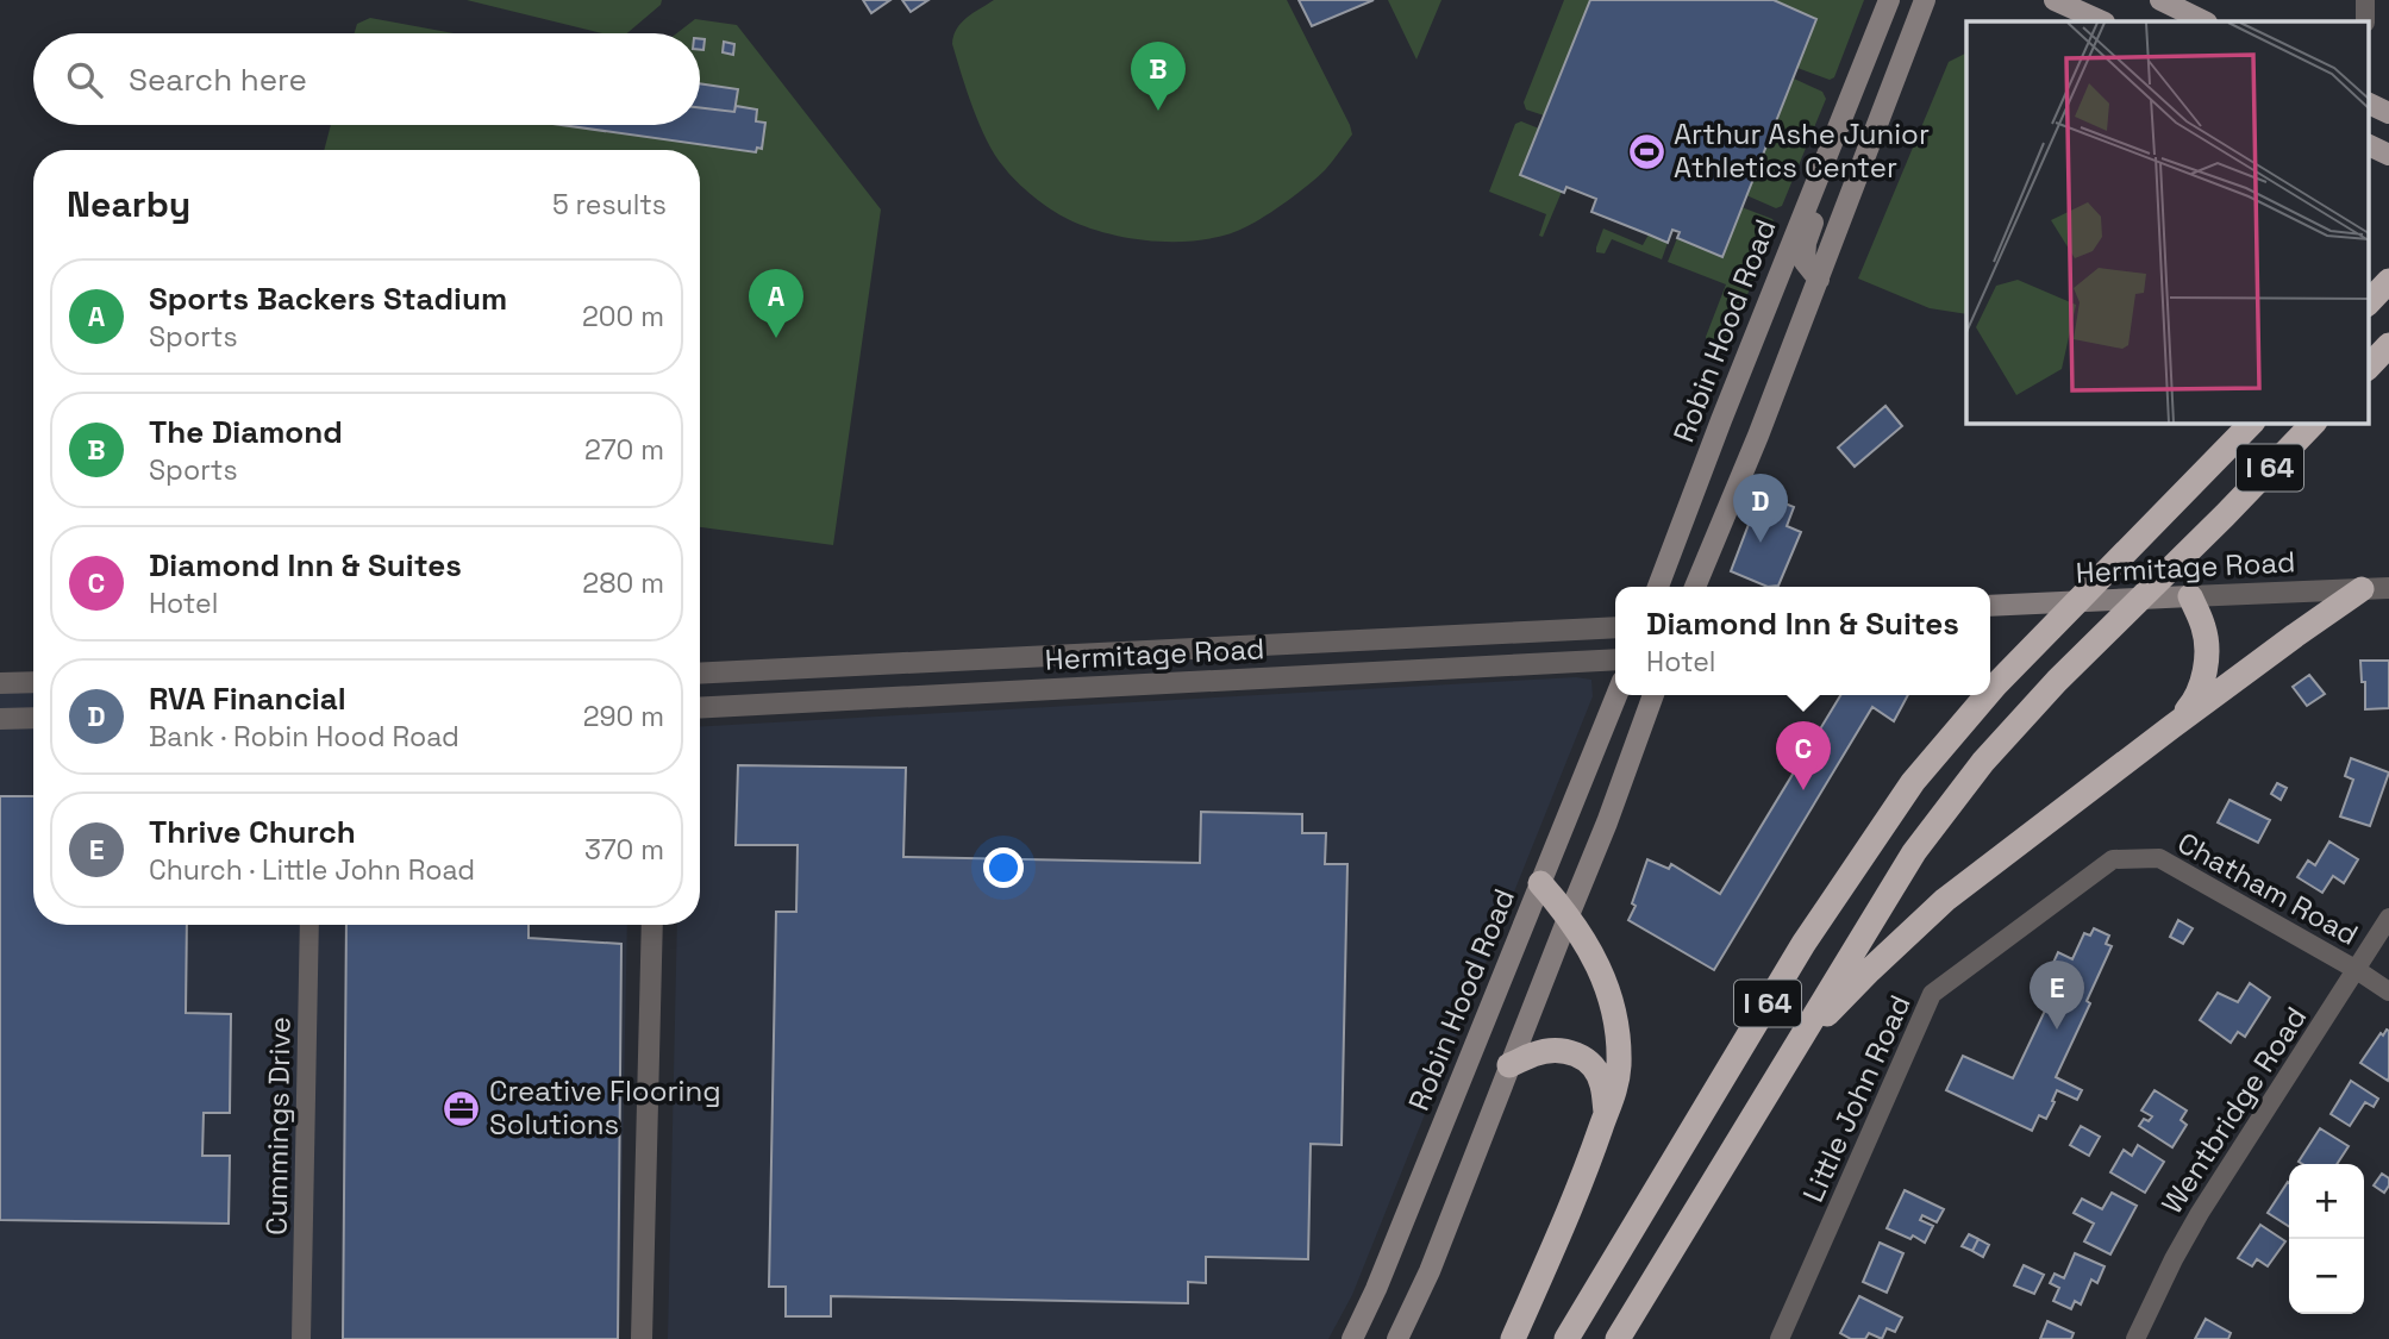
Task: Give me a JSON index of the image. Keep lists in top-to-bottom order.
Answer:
{
  "streets": {
    "highway": ["I 64"],
    "main road": ["Robin Hood Road", "Hermitage Road"],
    "street": [
      "Chatham Road",
      "Little John Road",
      "Wentbridge Road",
      "Cummings Drive"
    ]
  },
  "crossings": [
    ["Chatham Road", "Little John Road"],
    ["Chatham Road", "Wentbridge Road"]
  ],
  "places": {
    "sports": ["Arthur Ashe Junior Athletics Center"],
    "office": ["Creative Flooring Solutions"]
  },
  "page": {
    "search": "Search here",
    "pins": [
      "B",
      "A",
      "D",
      "C",
      "E"
    ],
    "heading": ["Nearby", "5 results"],
    "list": [
      {
        "mark": "A",
        "name": "Sports Backers Stadium",
        "note": "Sports",
        "value": "200 m"
      },
      {
        "mark": "B",
        "name": "The Diamond",
        "note": "Sports",
        "value": "270 m"
      },
      {
        "mark": "C",
        "name": "Diamond Inn & Suites",
        "note": "Hotel",
        "value": "280 m"
      },
      {
        "mark": "D",
        "name": "RVA Financial",
        "note": "Bank · Robin Hood Road",
        "value": "290 m"
      },
      {
        "mark": "E",
        "name": "Thrive Church",
        "note": "Church · Little John Road",
        "value": "370 m"
      }
    ],
    "popup": ["Diamond Inn & Suites", "Hotel"],
    "map_buttons": ["+", "−"]
  }
}
